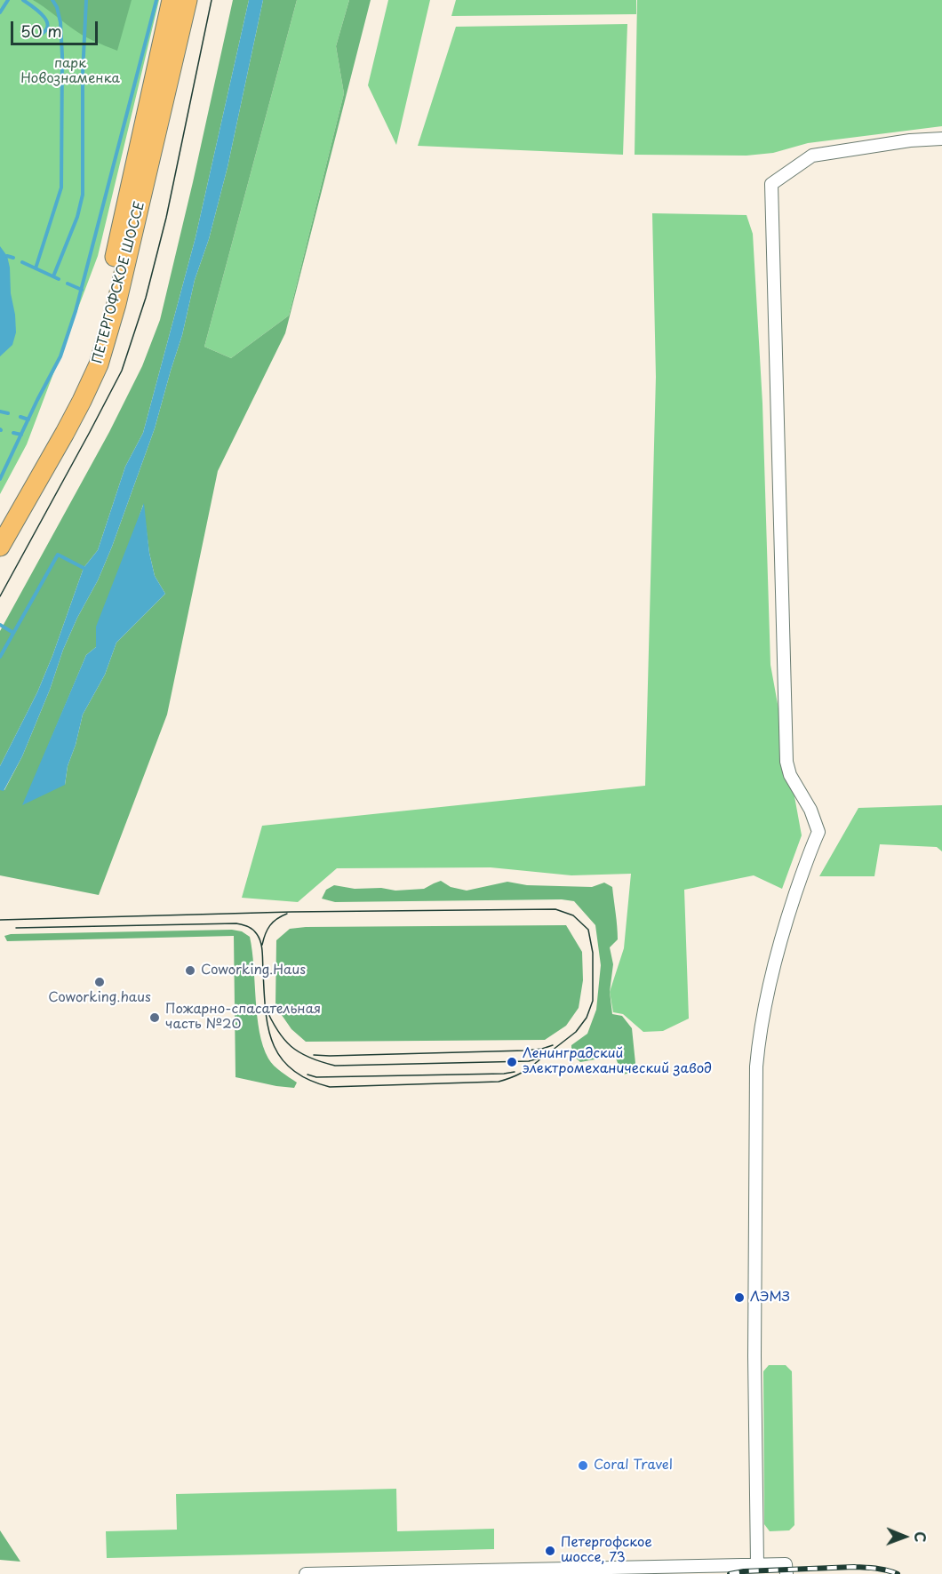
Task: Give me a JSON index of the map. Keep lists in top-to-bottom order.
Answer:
{
  "streets": {
    "main road": ["ПЕТЕРГОФСКОЕ ШОССЕ"]
  },
  "parks": ["парк Новознаменка"],
  "places": [
    "Coworking.Haus",
    "Coworking.haus",
    "Пожарно-спасательная часть №20",
    "Ленинградский электромеханический завод",
    "ЛЭМЗ",
    "Coral Travel",
    "Петергофское шоссе, 73"
  ],
  "scale_bar": "50 m",
  "north": "right"
}
